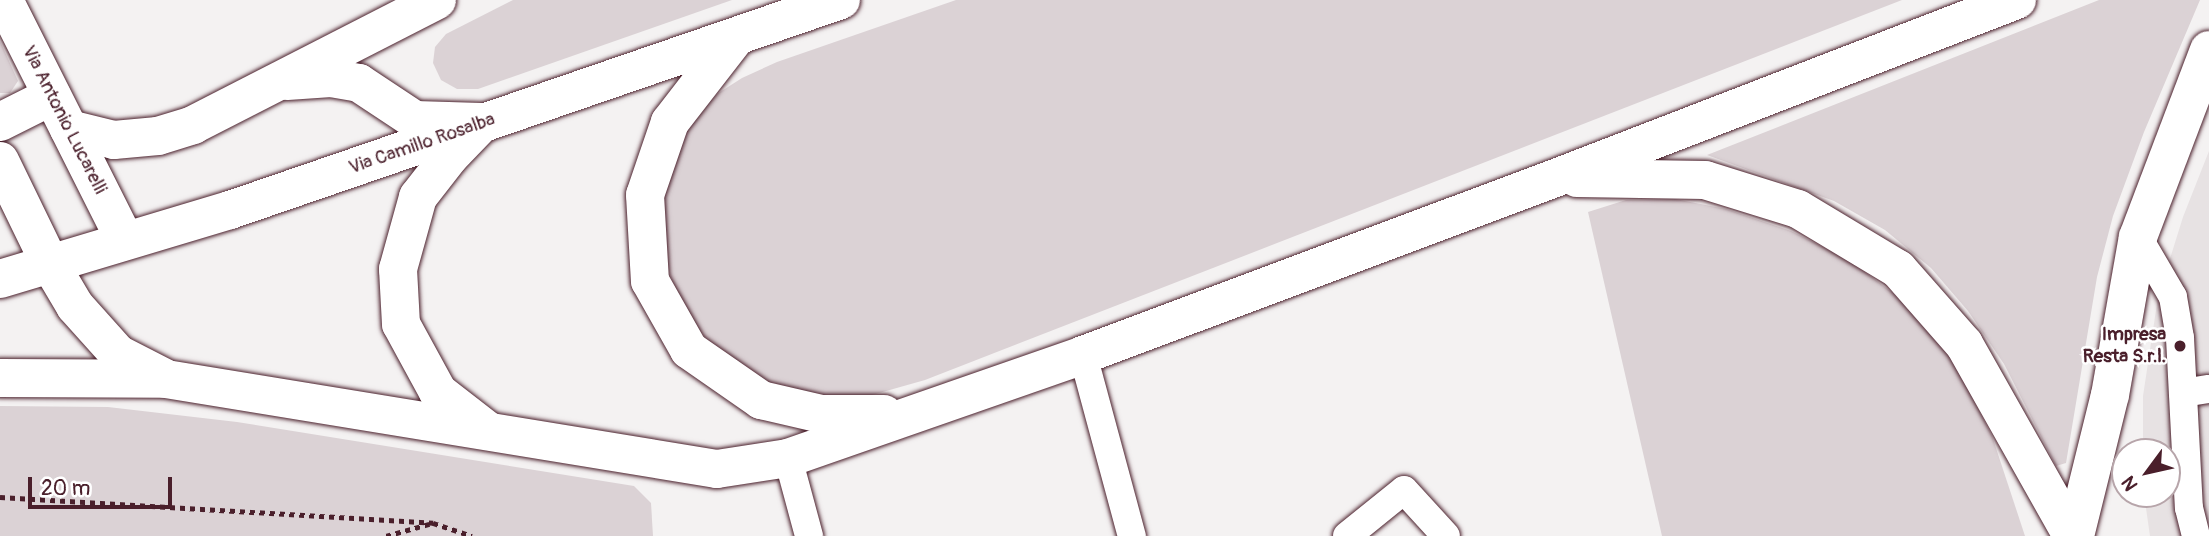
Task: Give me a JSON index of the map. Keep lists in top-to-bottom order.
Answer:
{
  "streets": {
    "main road": ["Via Antonio Lucarelli", "Via Camillo Rosalba"]
  },
  "crossings": [
    ["Via Antonio Lucarelli", "Via Camillo Rosalba"]
  ],
  "places": ["Impresa Resta S.r.l."],
  "scale_bar": "20 m",
  "north": "bottom left"
}
